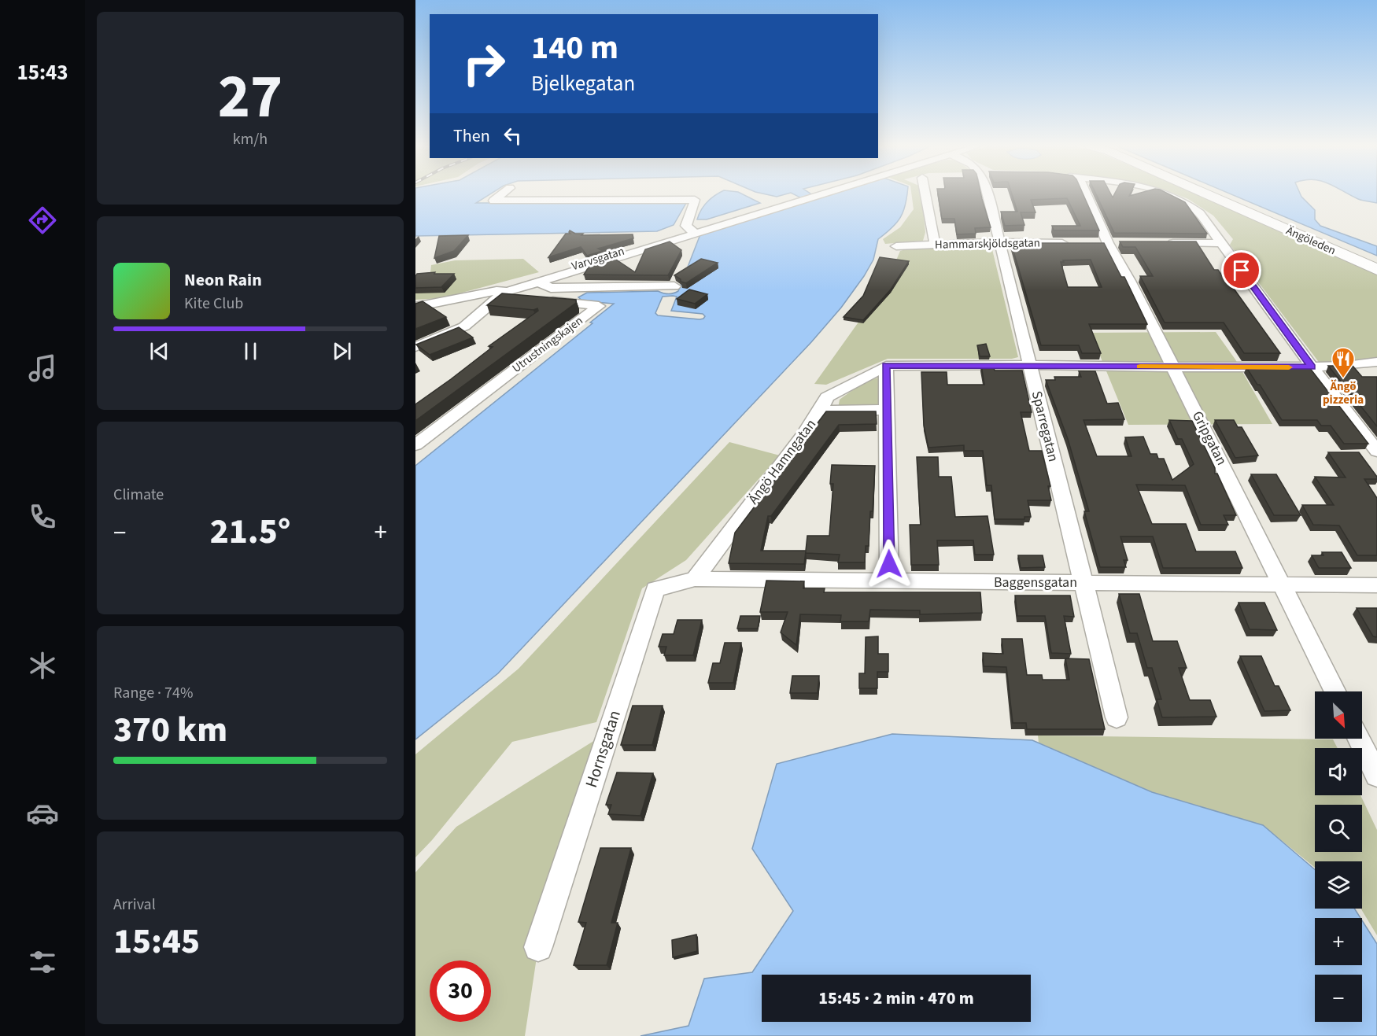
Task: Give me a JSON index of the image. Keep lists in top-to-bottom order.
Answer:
{
  "streets": {
    "main road": ["Ängöleden"],
    "street": [
      "Hammarskjöldsgatan",
      "Varvsgatan",
      "Utrustningskajen",
      "Sparregatan",
      "Gripgatan",
      "Ängö Hamngatan",
      "Baggensgatan",
      "Hornsgatan"
    ]
  },
  "crossings": [
    ["Hammarskjöldsgatan", "Sparregatan"],
    ["Sparregatan", "Baggensgatan"],
    ["Gripgatan", "Baggensgatan"],
    ["Ängö Hamngatan", "Baggensgatan"],
    ["Ängö Hamngatan", "Hornsgatan"],
    ["Baggensgatan", "Hornsgatan"]
  ],
  "places": {
    "restaurant": ["Ängö pizzeria"]
  },
  "north": "bottom right",
  "page": {
    "tabs": "15:43",
    "tile": [
      ["27", "km/h"],
      "Climate",
      ["Range · 74%", "370 km"],
      ["Arrival", "15:45"]
    ],
    "turn": ["140 m", "Bjelkegatan"],
    "then": "Then",
    "song": ["Neon Rain", "Kite Club"],
    "heat": ["−", "21.5°", "+"],
    "map_buttons": ["+", "−"],
    "limit": "30",
    "trip": "15:45 · 2 min · 470 m"
  }
}
